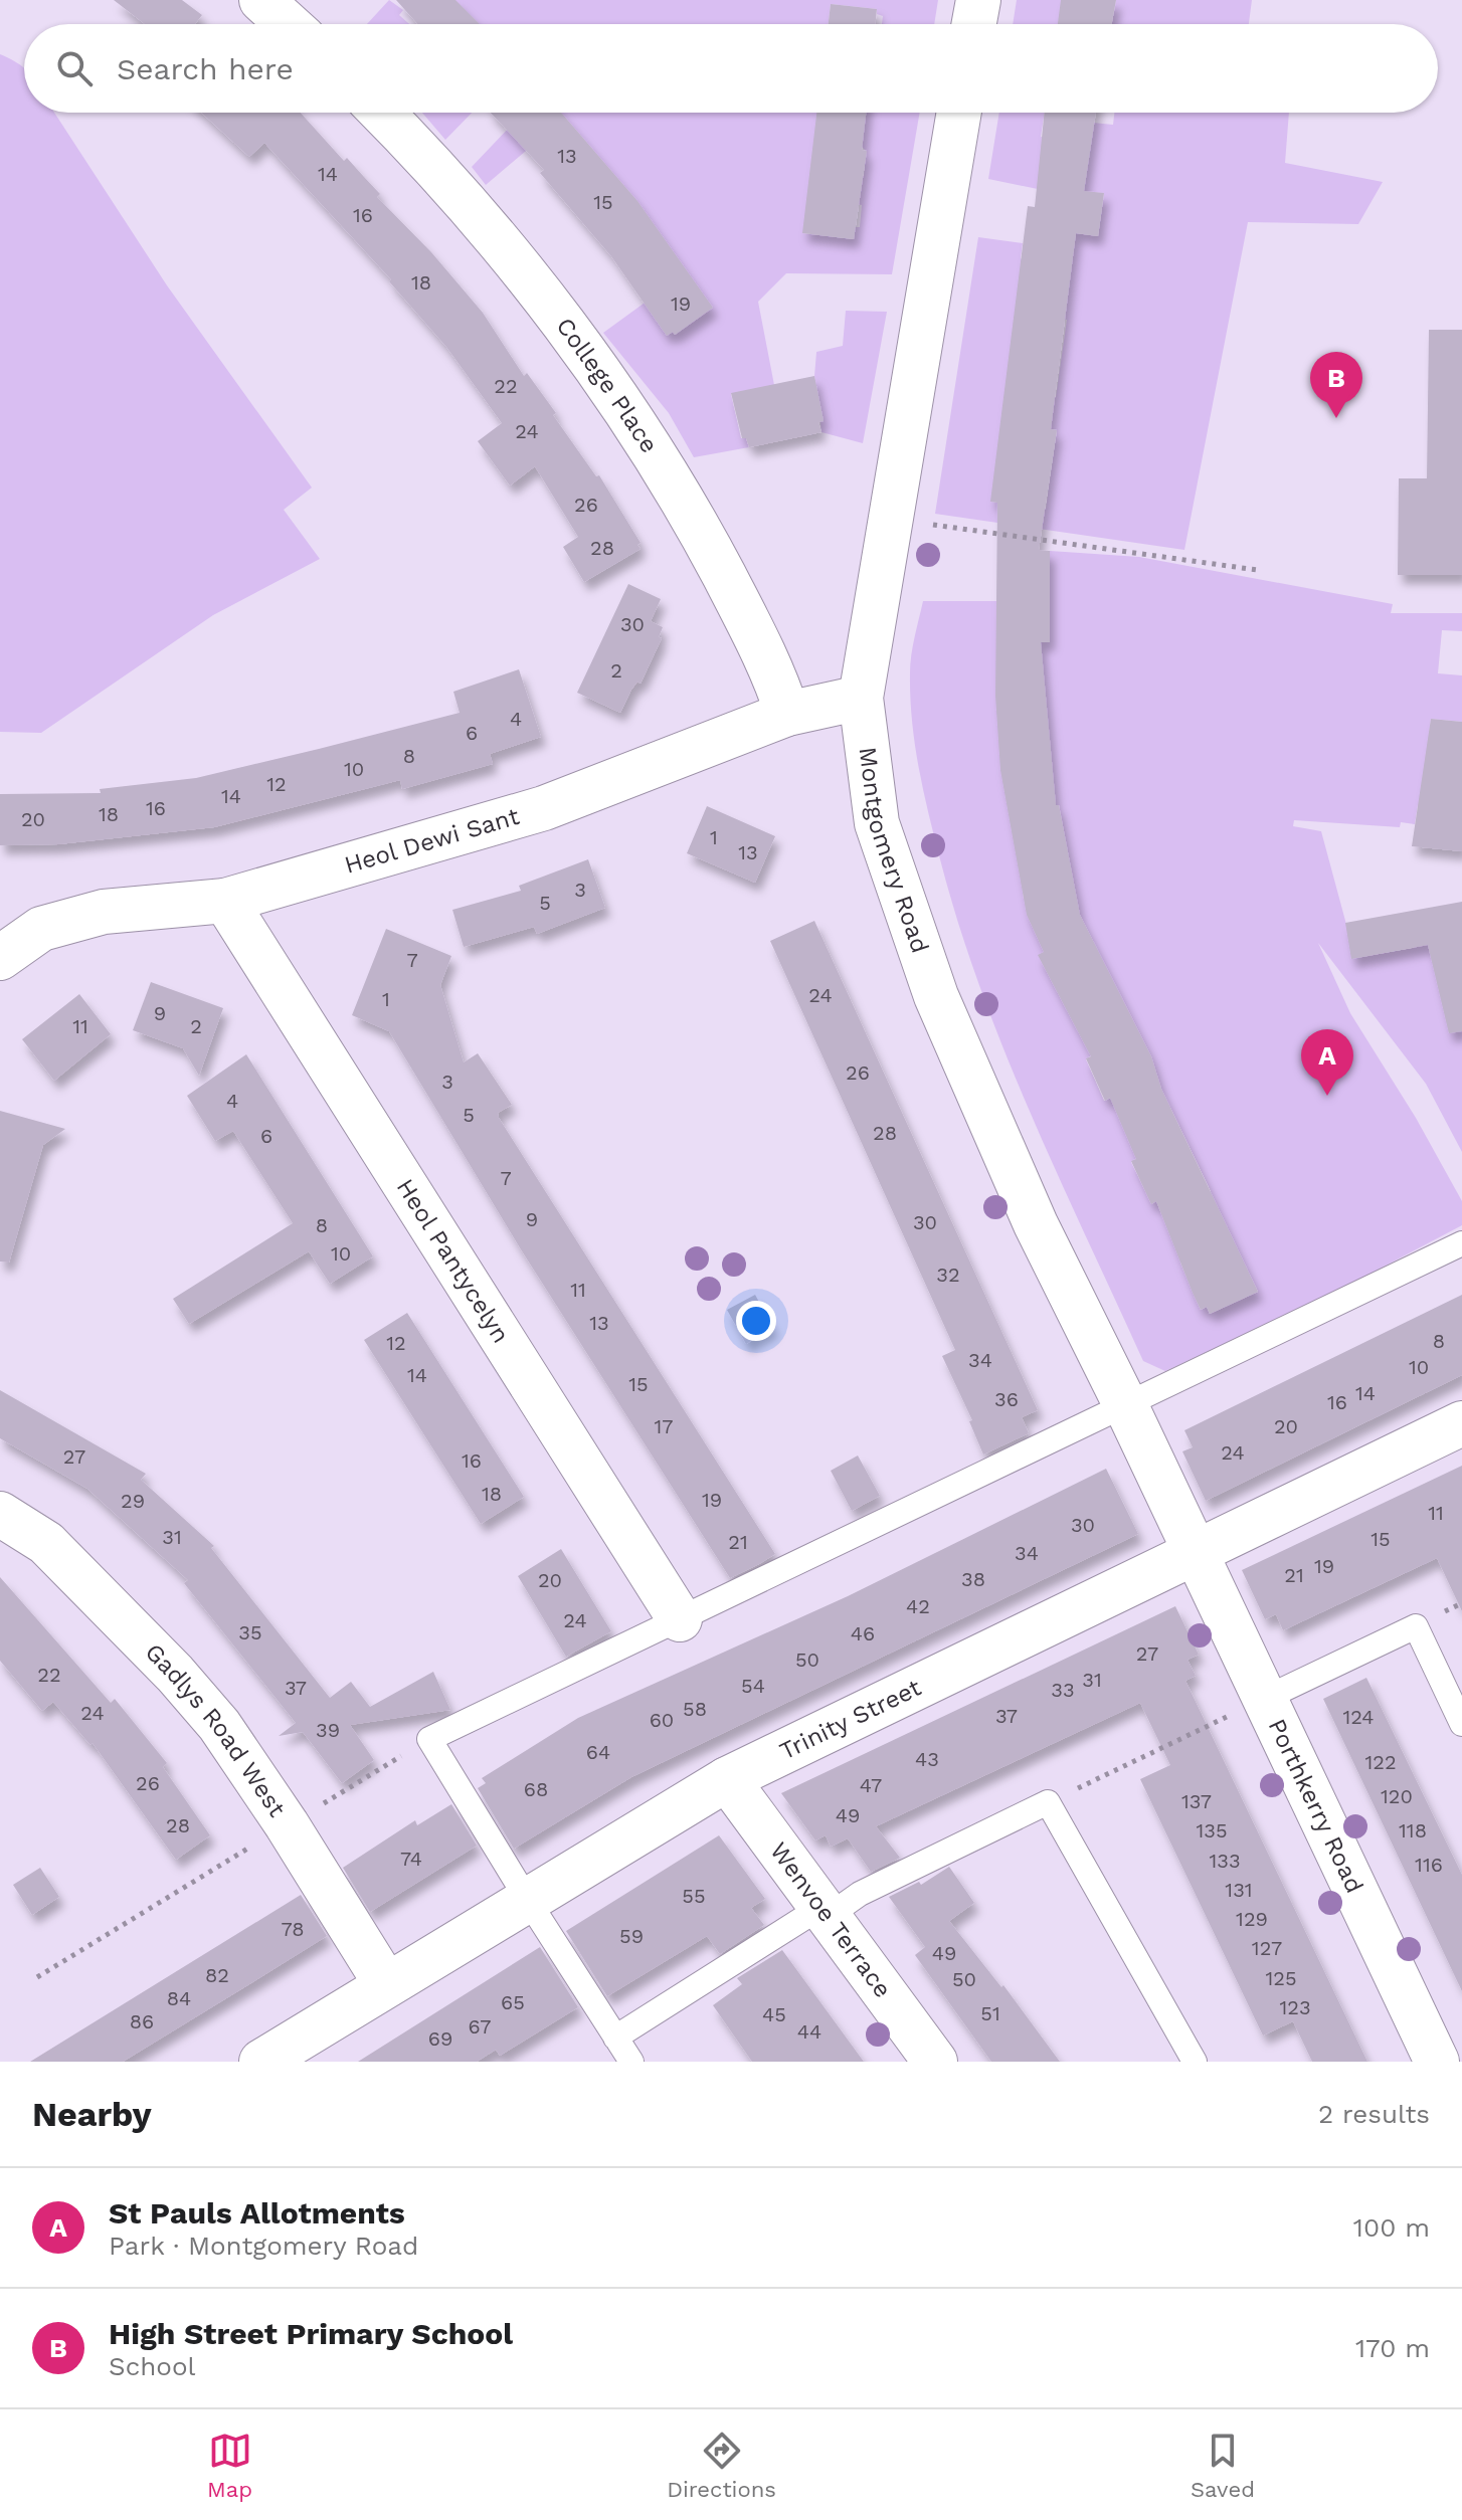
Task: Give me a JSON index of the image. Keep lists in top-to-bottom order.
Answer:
{
  "streets": {
    "street": [
      "College Place",
      "Heol Dewi Sant",
      "Montgomery Road",
      "Heol Pantycelyn",
      "Trinity Street",
      "Gadlys Road West",
      "Porthkerry Road",
      "Wenvoe Terrace"
    ]
  },
  "crossings": [
    ["College Place", "Heol Dewi Sant"],
    ["Heol Dewi Sant", "Montgomery Road"],
    ["Heol Dewi Sant", "Heol Pantycelyn"],
    ["Montgomery Road", "Trinity Street"],
    ["Montgomery Road", "Porthkerry Road"],
    ["Trinity Street", "Gadlys Road West"],
    ["Trinity Street", "Porthkerry Road"],
    ["Trinity Street", "Wenvoe Terrace"]
  ],
  "house_numbers": [
    "13",
    "14",
    "15",
    "16",
    "18",
    "19",
    "22",
    "24",
    "26",
    "28",
    "30",
    "2",
    "4",
    "6",
    "8",
    "10",
    "12",
    "14",
    "16",
    "18",
    "20",
    "1",
    "13",
    "3",
    "5",
    "7",
    "24",
    "1",
    "9",
    "11",
    "2",
    "26",
    "3",
    "4",
    "5",
    "28",
    "6",
    "7",
    "9",
    "30",
    "8",
    "10",
    "32",
    "11",
    "13",
    "8",
    "12",
    "34",
    "10",
    "14",
    "15",
    "14",
    "36",
    "16",
    "17",
    "20",
    "24",
    "27",
    "16",
    "18",
    "19",
    "29",
    "11",
    "30",
    "31",
    "15",
    "21",
    "34",
    "19",
    "21",
    "38",
    "20",
    "42",
    "24",
    "35",
    "46",
    "27",
    "50",
    "22",
    "31",
    "54",
    "37",
    "33",
    "58",
    "24",
    "37",
    "124",
    "60",
    "39",
    "64",
    "43",
    "122",
    "26",
    "47",
    "68",
    "120",
    "137",
    "49",
    "28",
    "135",
    "118",
    "74",
    "133",
    "116",
    "131",
    "55",
    "129",
    "78",
    "59",
    "127",
    "49",
    "82",
    "125",
    "50",
    "84",
    "65",
    "123",
    "51",
    "45",
    "86",
    "67",
    "44",
    "69"
  ],
  "page": {
    "search": "Search here",
    "pins": ["B", "A"],
    "heading": ["Nearby", "2 results"],
    "list": [
      {
        "mark": "A",
        "name": "St Pauls Allotments",
        "note": "Park · Montgomery Road",
        "value": "100 m"
      },
      {
        "mark": "B",
        "name": "High Street Primary School",
        "note": "School",
        "value": "170 m"
      }
    ],
    "nav": ["Map", "Directions", "Saved"]
  }
}
